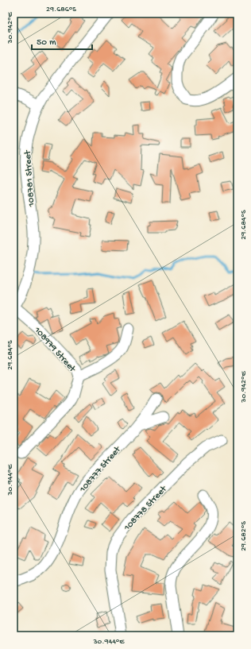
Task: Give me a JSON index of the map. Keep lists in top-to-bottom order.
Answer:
{
  "streets": {
    "street": [
      "108781 Street",
      "108979 Street",
      "108777 Street",
      "108778 Street"
    ]
  },
  "crossings": [
    ["108781 Street", "108979 Street"]
  ],
  "scale_bar": "50 m",
  "coordinates": [
    "29.686°S",
    "30.942°E",
    "29.684°S",
    "30.944°E",
    "29.682°S"
  ]
}
